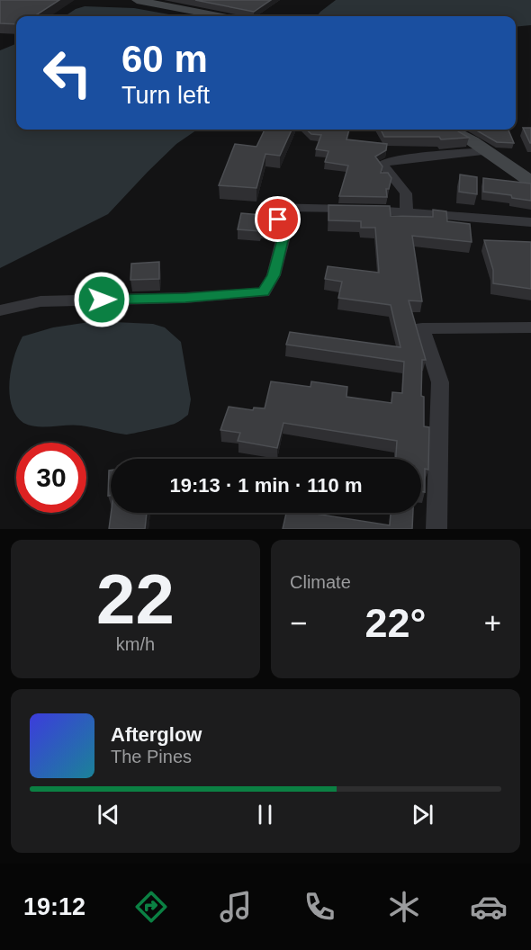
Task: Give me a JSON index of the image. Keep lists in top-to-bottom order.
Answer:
{
  "page": {
    "turn": ["60 m", "Turn left"],
    "limit": "30",
    "trip": "19:13 · 1 min · 110 m",
    "tile": [
      ["22", "km/h"],
      "Climate"
    ],
    "heat": ["−", "22°", "+"],
    "song": ["Afterglow", "The Pines"],
    "tabs": "19:12"
  }
}
